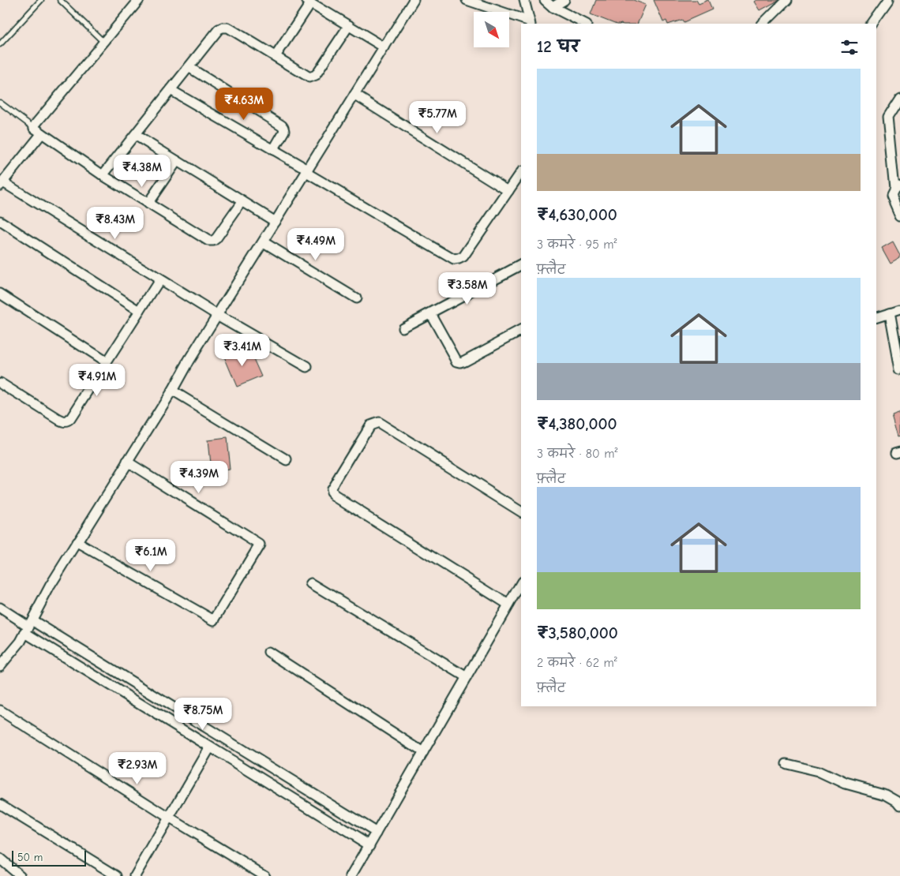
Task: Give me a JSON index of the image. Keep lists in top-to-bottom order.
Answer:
{
  "scale_bar": "50 m",
  "north": "bottom right",
  "page": {
    "heading": "12 घर",
    "list": [
      {
        "name": "₹4,630,000",
        "note": "3 कमरे · 95 m² · फ़्लैट"
      },
      {
        "name": "₹4,380,000",
        "note": "3 कमरे · 80 m² · फ़्लैट"
      },
      {
        "name": "₹3,580,000",
        "note": "2 कमरे · 62 m² · फ़्लैट"
      }
    ],
    "price": [
      "₹4.63M",
      "₹5.77M",
      "₹4.38M",
      "₹8.43M",
      "₹4.49M",
      "₹3.58M",
      "₹3.41M",
      "₹4.91M",
      "₹4.39M",
      "₹6.1M",
      "₹8.75M",
      "₹2.93M"
    ],
    "scale": "50 m"
  }
}
